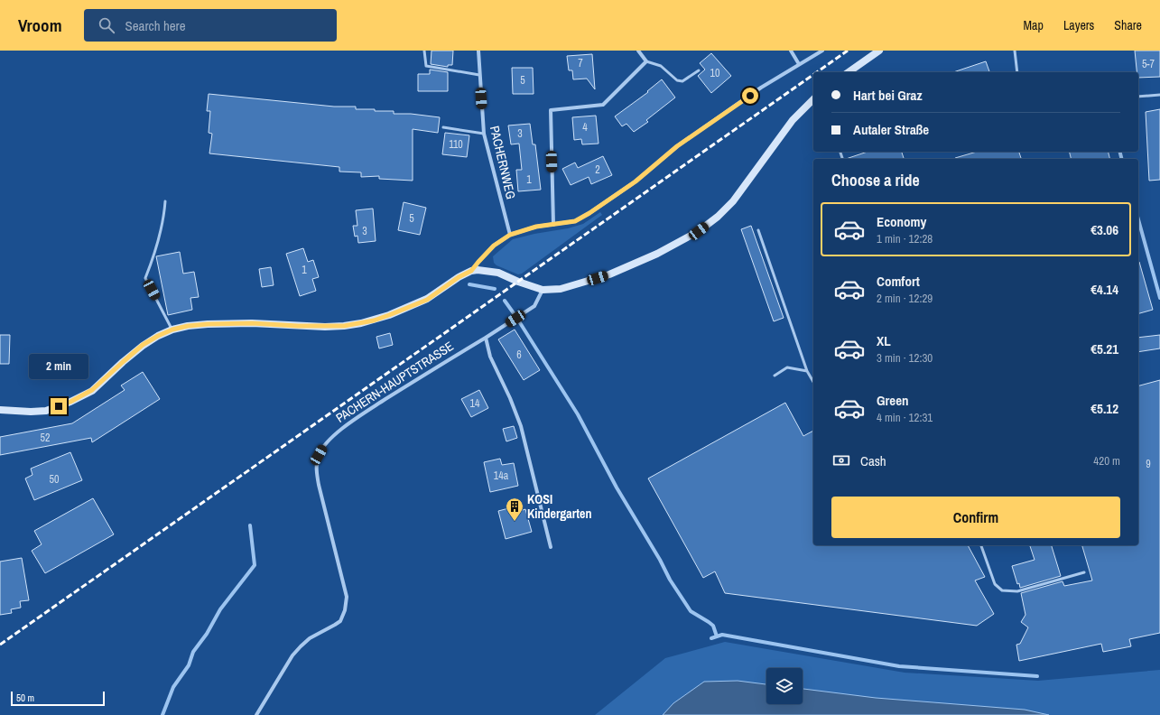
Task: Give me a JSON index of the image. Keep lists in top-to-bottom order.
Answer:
{
  "streets": {
    "street": ["PACHERNWEG", "PACHERN-HAUPTSTRASSE"]
  },
  "places": {
    "building": ["KOSI Kindergarten"]
  },
  "house_numbers": [
    "7",
    "5-7",
    "10",
    "5",
    "4",
    "3",
    "110",
    "2",
    "1",
    "5",
    "3",
    "1",
    "6",
    "14",
    "52",
    "9",
    "14a",
    "50"
  ],
  "scale_bar": "50 m",
  "page": {
    "header": "Vroom",
    "search": "Search here",
    "nav": ["Map", "Layers", "Share"],
    "banner": ["Hart bei Graz", "Autaler Straße"],
    "heading": "Choose a ride",
    "list": [
      {
        "name": "Economy",
        "note": "1 min · 12:28",
        "value": "€3.06"
      },
      {
        "name": "Comfort",
        "note": "2 min · 12:29",
        "value": "€4.14"
      },
      {
        "name": "XL",
        "note": "3 min · 12:30",
        "value": "€5.21"
      },
      {
        "name": "Green",
        "note": "4 min · 12:31",
        "value": "€5.12"
      }
    ],
    "bubble": "2 min",
    "pay": ["Cash", "420 m"],
    "buttons": "Confirm",
    "scale": "50 m"
  }
}
